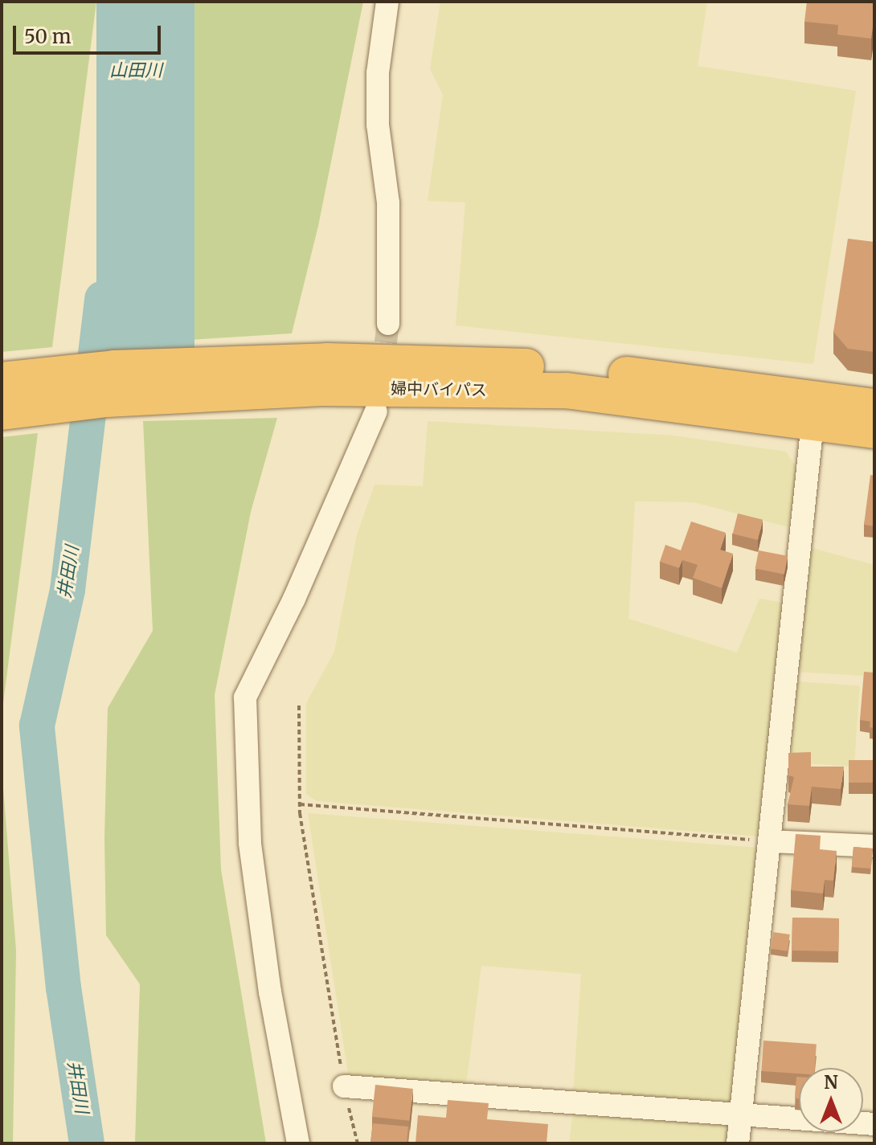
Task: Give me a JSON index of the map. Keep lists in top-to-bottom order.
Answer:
{
  "streets": {
    "highway": ["婦中バイパス"]
  },
  "water": ["山田川", "井田川"],
  "scale_bar": "50 m",
  "north": "top"
}
